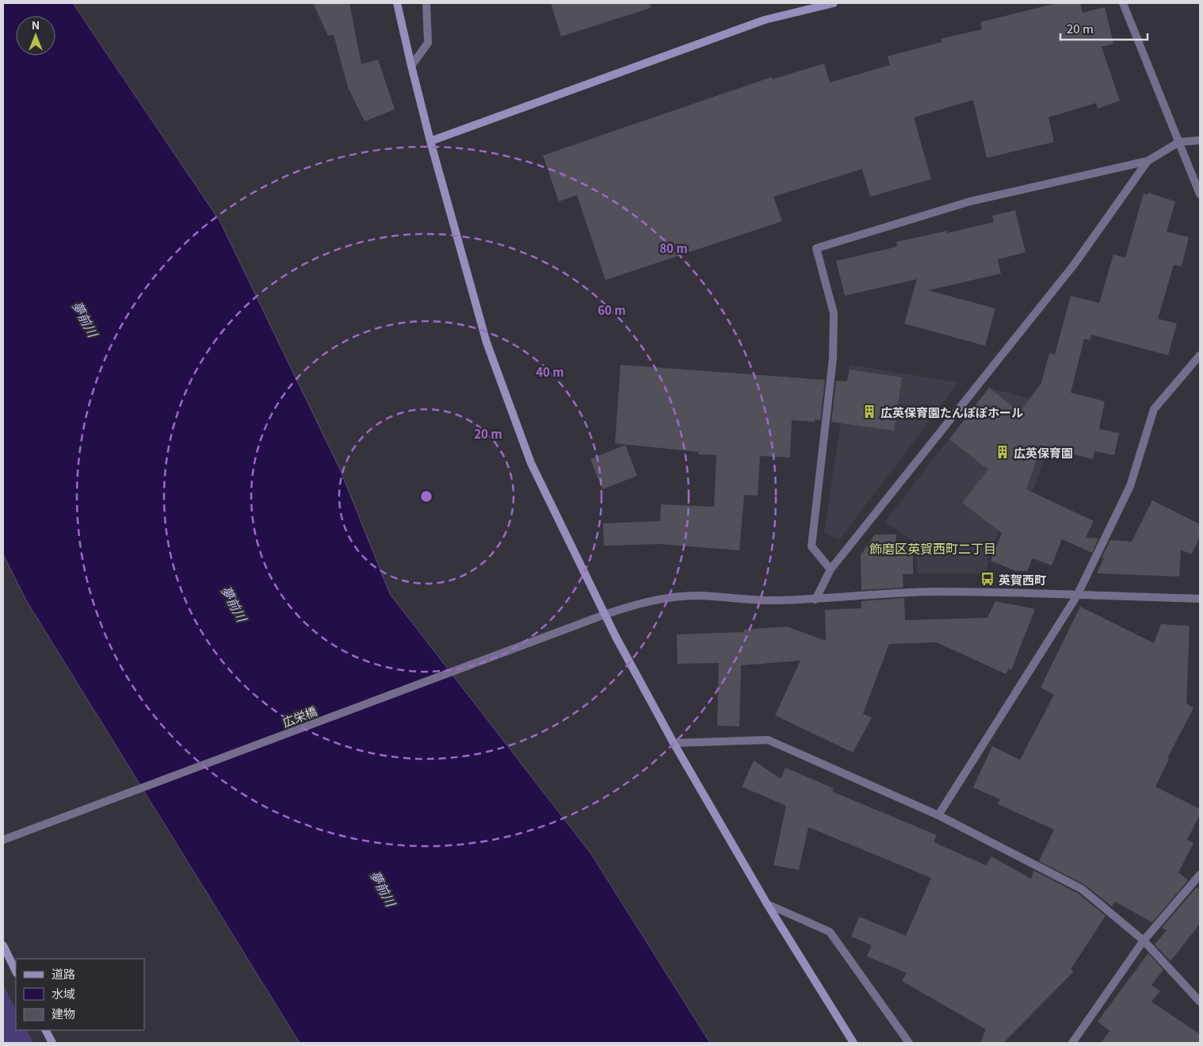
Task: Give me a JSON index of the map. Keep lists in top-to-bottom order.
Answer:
{
  "streets": {
    "street": ["広栄橋"]
  },
  "districts": ["飾磨区英賀西町二丁目"],
  "water": ["夢前川"],
  "places": {
    "building": ["広英保育園たんぽぽホール", "広英保育園"],
    "bus stop": ["英賀西町"]
  },
  "legend": ["道路", "水域", "建物"],
  "scale_bar": "20 m",
  "north": "top",
  "rings": [
    "80 m",
    "60 m",
    "40 m",
    "20 m"
  ]
}
